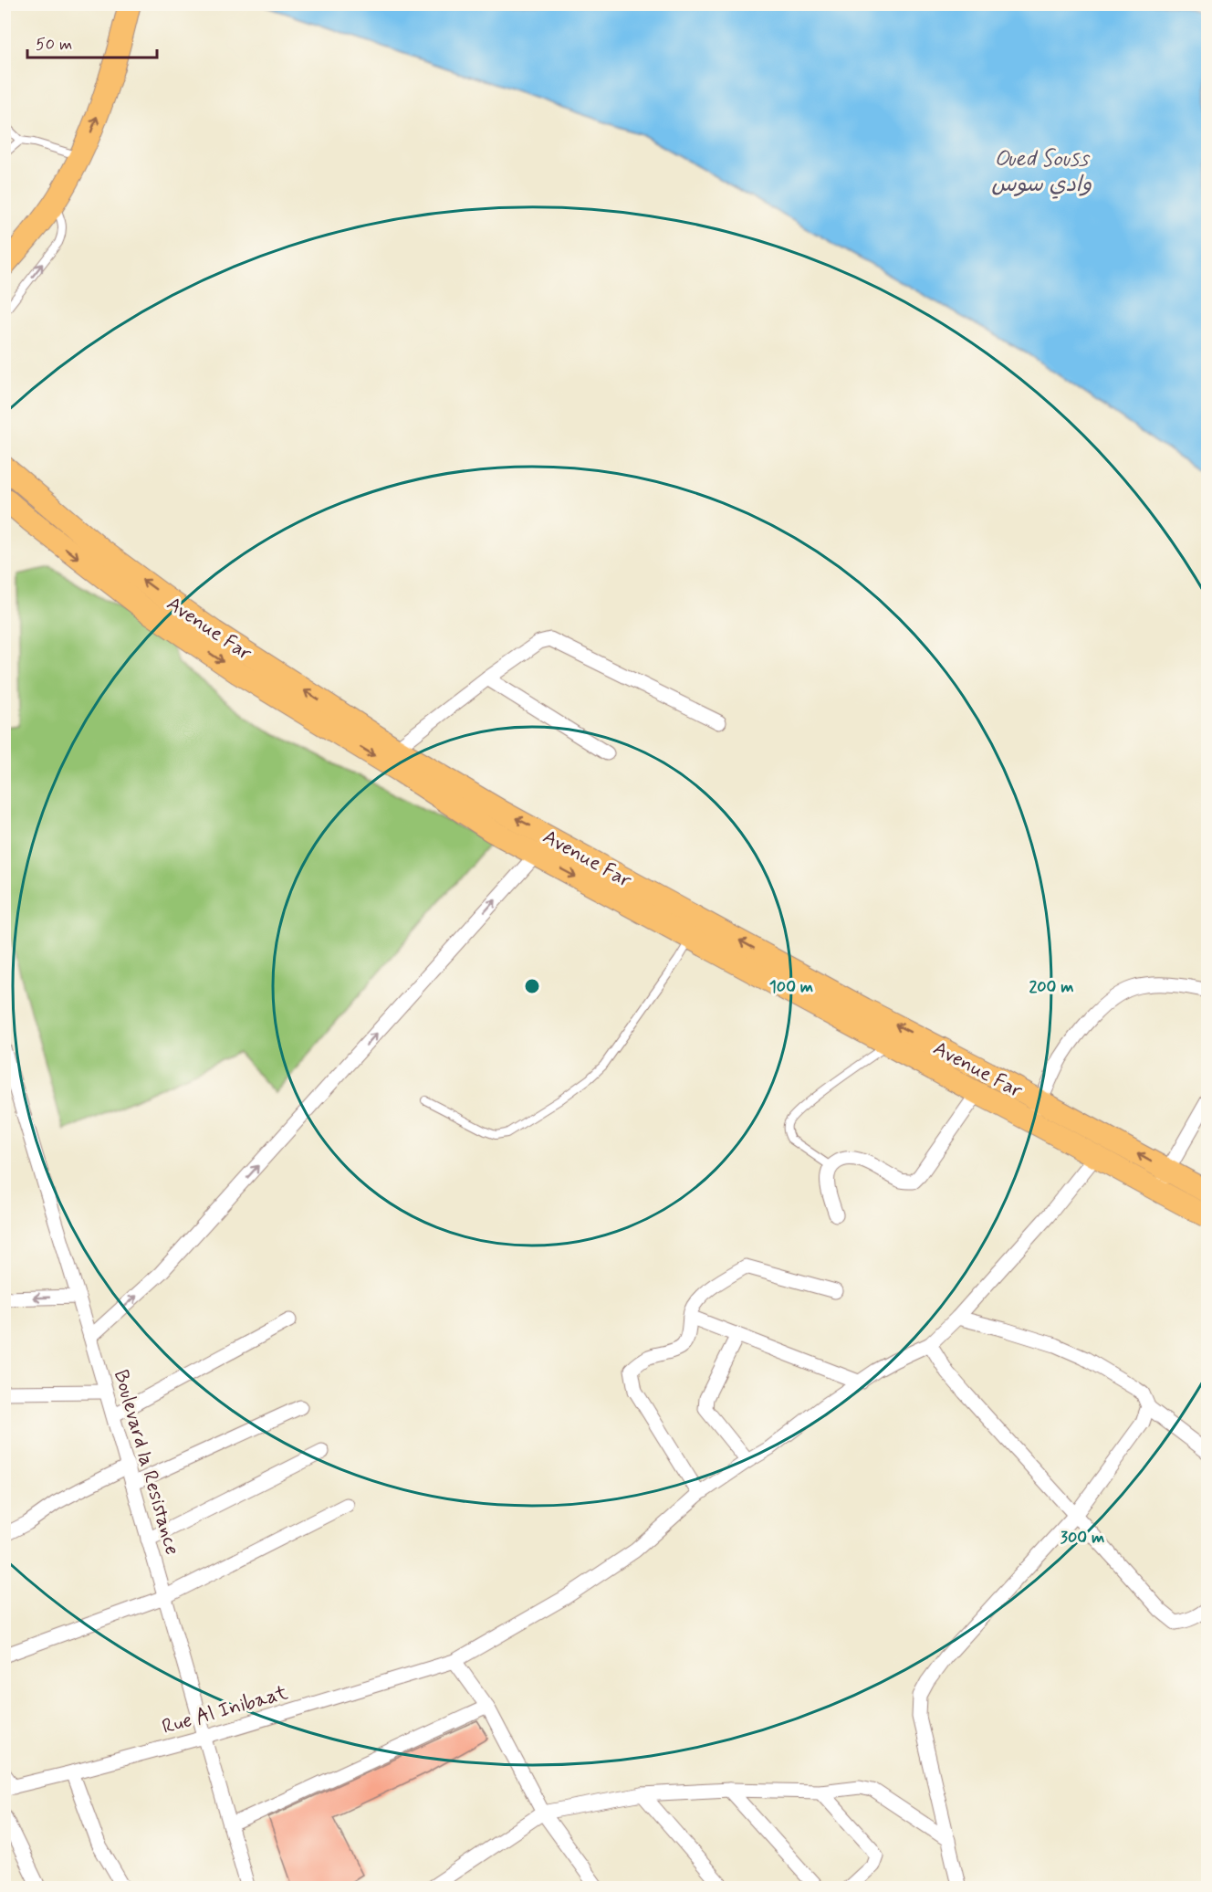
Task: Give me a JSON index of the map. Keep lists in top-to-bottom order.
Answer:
{
  "streets": {
    "main road": ["Avenue Far"],
    "street": ["Boulevard la Resistance", "Rue Al Inibaat"]
  },
  "crossings": [
    ["Avenue Far", "Rue Al Inibaat"],
    ["Boulevard la Resistance", "Rue Al Inibaat"]
  ],
  "water": ["Oued Souss وادي سوس"],
  "scale_bar": "50 m",
  "rings": ["100 m", "200 m", "300 m"]
}
